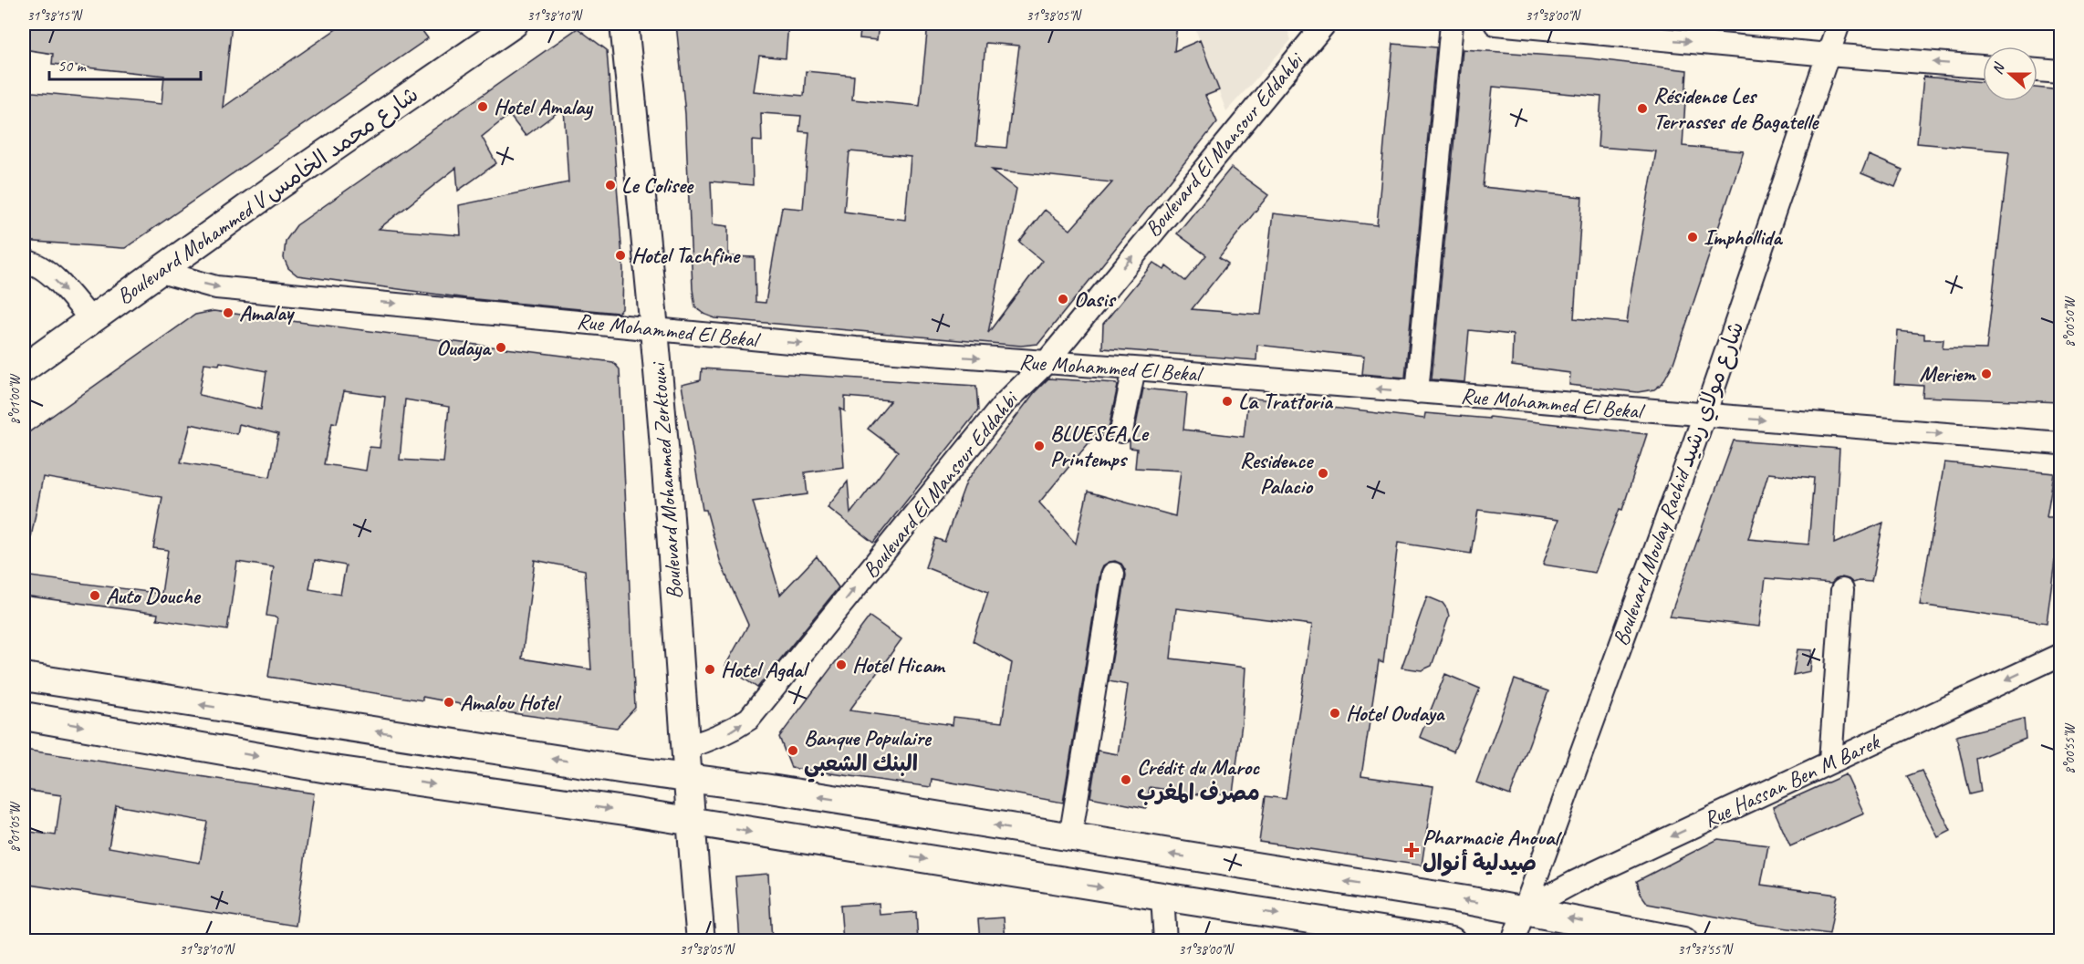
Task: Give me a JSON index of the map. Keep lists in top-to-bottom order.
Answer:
{
  "streets": {
    "main road": ["Boulevard Mohammed V شارع محمد الخامس", "Boulevard Mohammed Zerktouni"],
    "street": [
      "Boulevard El Mansour Eddahbi",
      "Rue Mohammed El Bekal",
      "Boulevard Moulay Rachid شارع مولاي رشيد",
      "Rue Hassan Ben M Barek"
    ]
  },
  "crossings": [
    ["Boulevard El Mansour Eddahbi", "Rue Mohammed El Bekal"],
    ["Boulevard El Mansour Eddahbi", "Boulevard Mohammed Zerktouni"],
    ["Boulevard Mohammed V شارع محمد الخامس", "Rue Mohammed El Bekal"],
    ["Rue Mohammed El Bekal", "Boulevard Mohammed Zerktouni"],
    ["Rue Mohammed El Bekal", "Boulevard Moulay Rachid شارع مولاي رشيد"],
    ["Boulevard Moulay Rachid شارع مولاي رشيد", "Rue Hassan Ben M Barek"]
  ],
  "one_way": ["Boulevard El Mansour Eddahbi", "Rue Hassan Ben M Barek"],
  "places": {
    "other": [
      "Hotel Amalay",
      "Résidence Les Terrasses de Bagatelle",
      "Le Colisee",
      "Imphollida",
      "Hotel Tachfine",
      "Oasis",
      "Amalay",
      "Oudaya",
      "Meriem",
      "La Trattoria",
      "BLUESEA Le Printemps",
      "Residence Palacio",
      "Auto Douche",
      "Hotel Hicam",
      "Hotel Agdal",
      "Amalou Hotel",
      "Hotel Oudaya",
      "Banque Populaire البنك الشعبي",
      "Crédit du Maroc مصرف المغرب"
    ],
    "health": ["Pharmacie Anoual صيدلية أنوال"]
  },
  "scale_bar": "50 m",
  "north": "left",
  "coordinates": [
    "31°38'15\"N",
    "31°38'10\"N",
    "31°38'05\"N",
    "31°38'00\"N",
    "8°00'50\"W",
    "8°01'00\"W",
    "8°00'55\"W",
    "8°01'05\"W",
    "31°37'55\"N"
  ]
}
